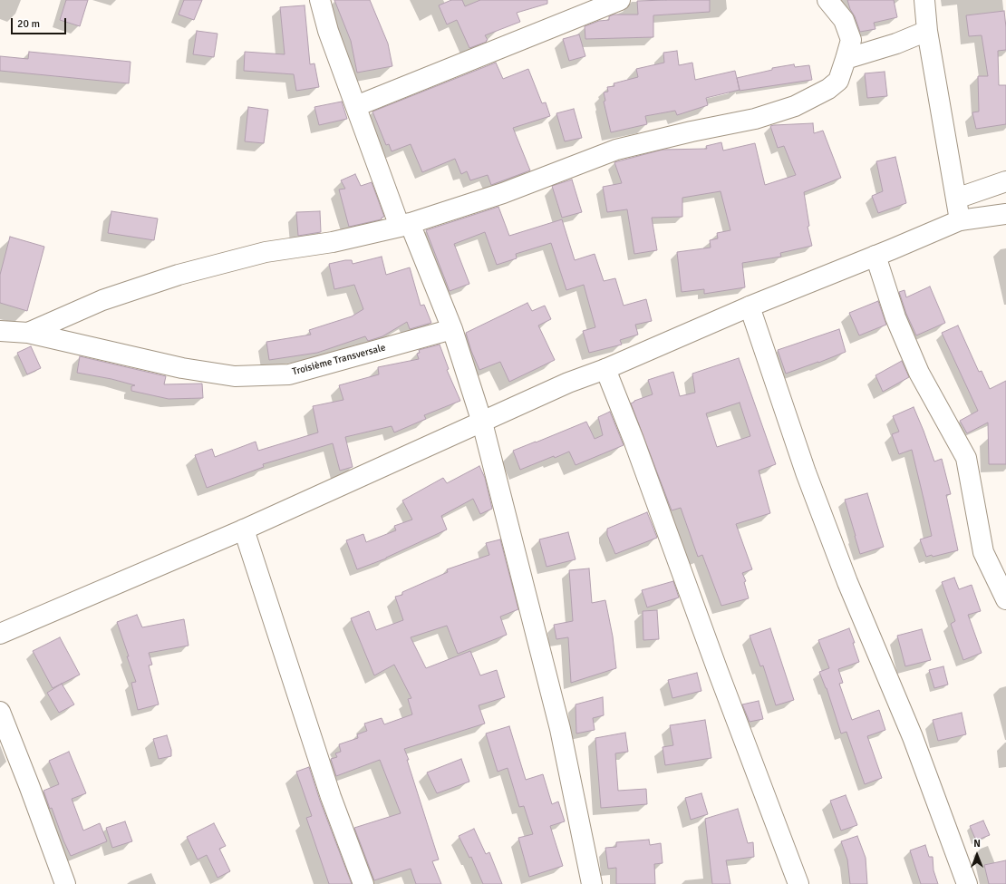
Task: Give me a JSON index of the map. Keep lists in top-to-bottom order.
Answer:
{
  "streets": {
    "street": ["Troisième Transversale"]
  },
  "scale_bar": "20 m",
  "north": "top"
}
